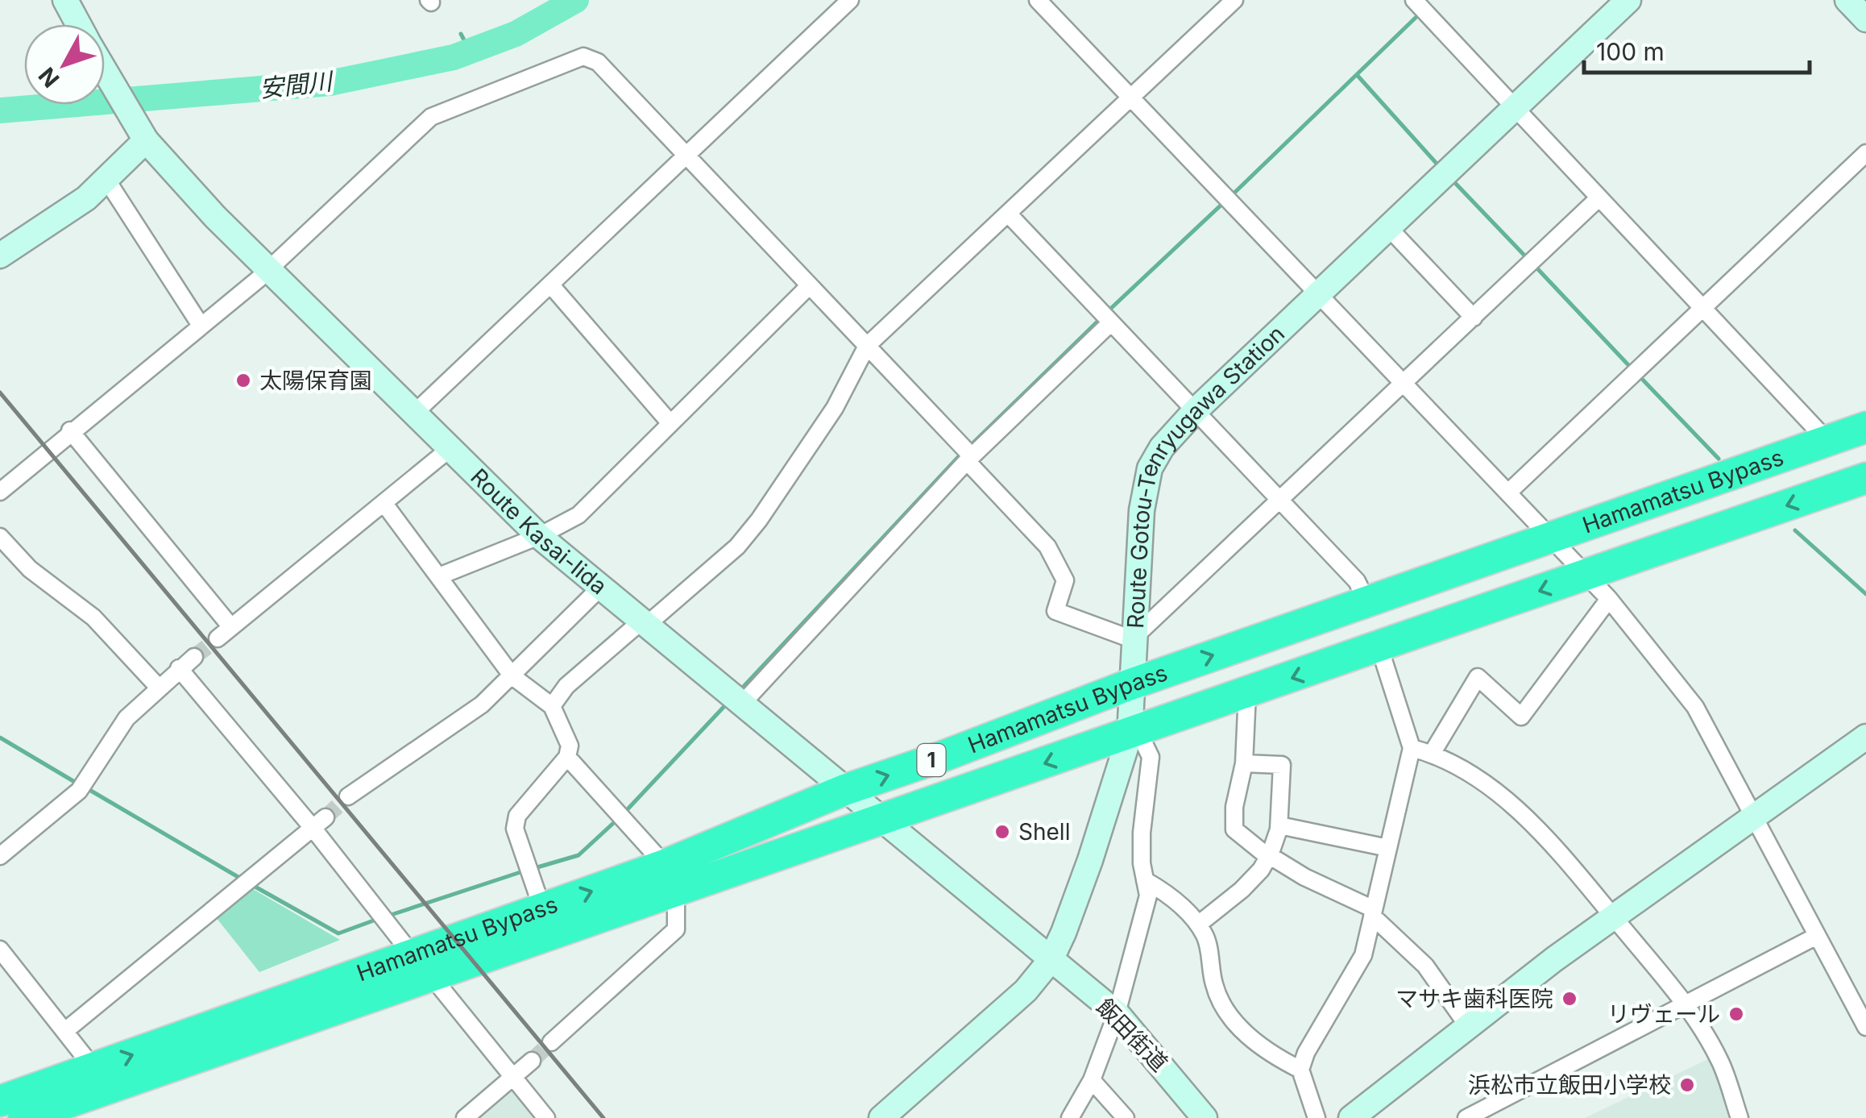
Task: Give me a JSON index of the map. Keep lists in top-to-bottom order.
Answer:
{
  "streets": {
    "highway": ["Hamamatsu Bypass", "1"],
    "main road": ["Route Gotou-Tenryugawa Station", "Route Kasai-Iida", "飯田街道"]
  },
  "crossings": [
    ["Route Gotou-Tenryugawa Station", "Hamamatsu Bypass"],
    ["Route Gotou-Tenryugawa Station", "Route Kasai-Iida"],
    ["Route Gotou-Tenryugawa Station", "飯田街道"],
    ["Hamamatsu Bypass", "Route Kasai-Iida"],
    ["Route Kasai-Iida", "飯田街道"]
  ],
  "water": ["安間川"],
  "places": [
    "太陽保育園",
    "Shell",
    "マサキ歯科医院",
    "リヴェール",
    "浜松市立飯田小学校"
  ],
  "scale_bar": "100 m",
  "north": "bottom left"
}
